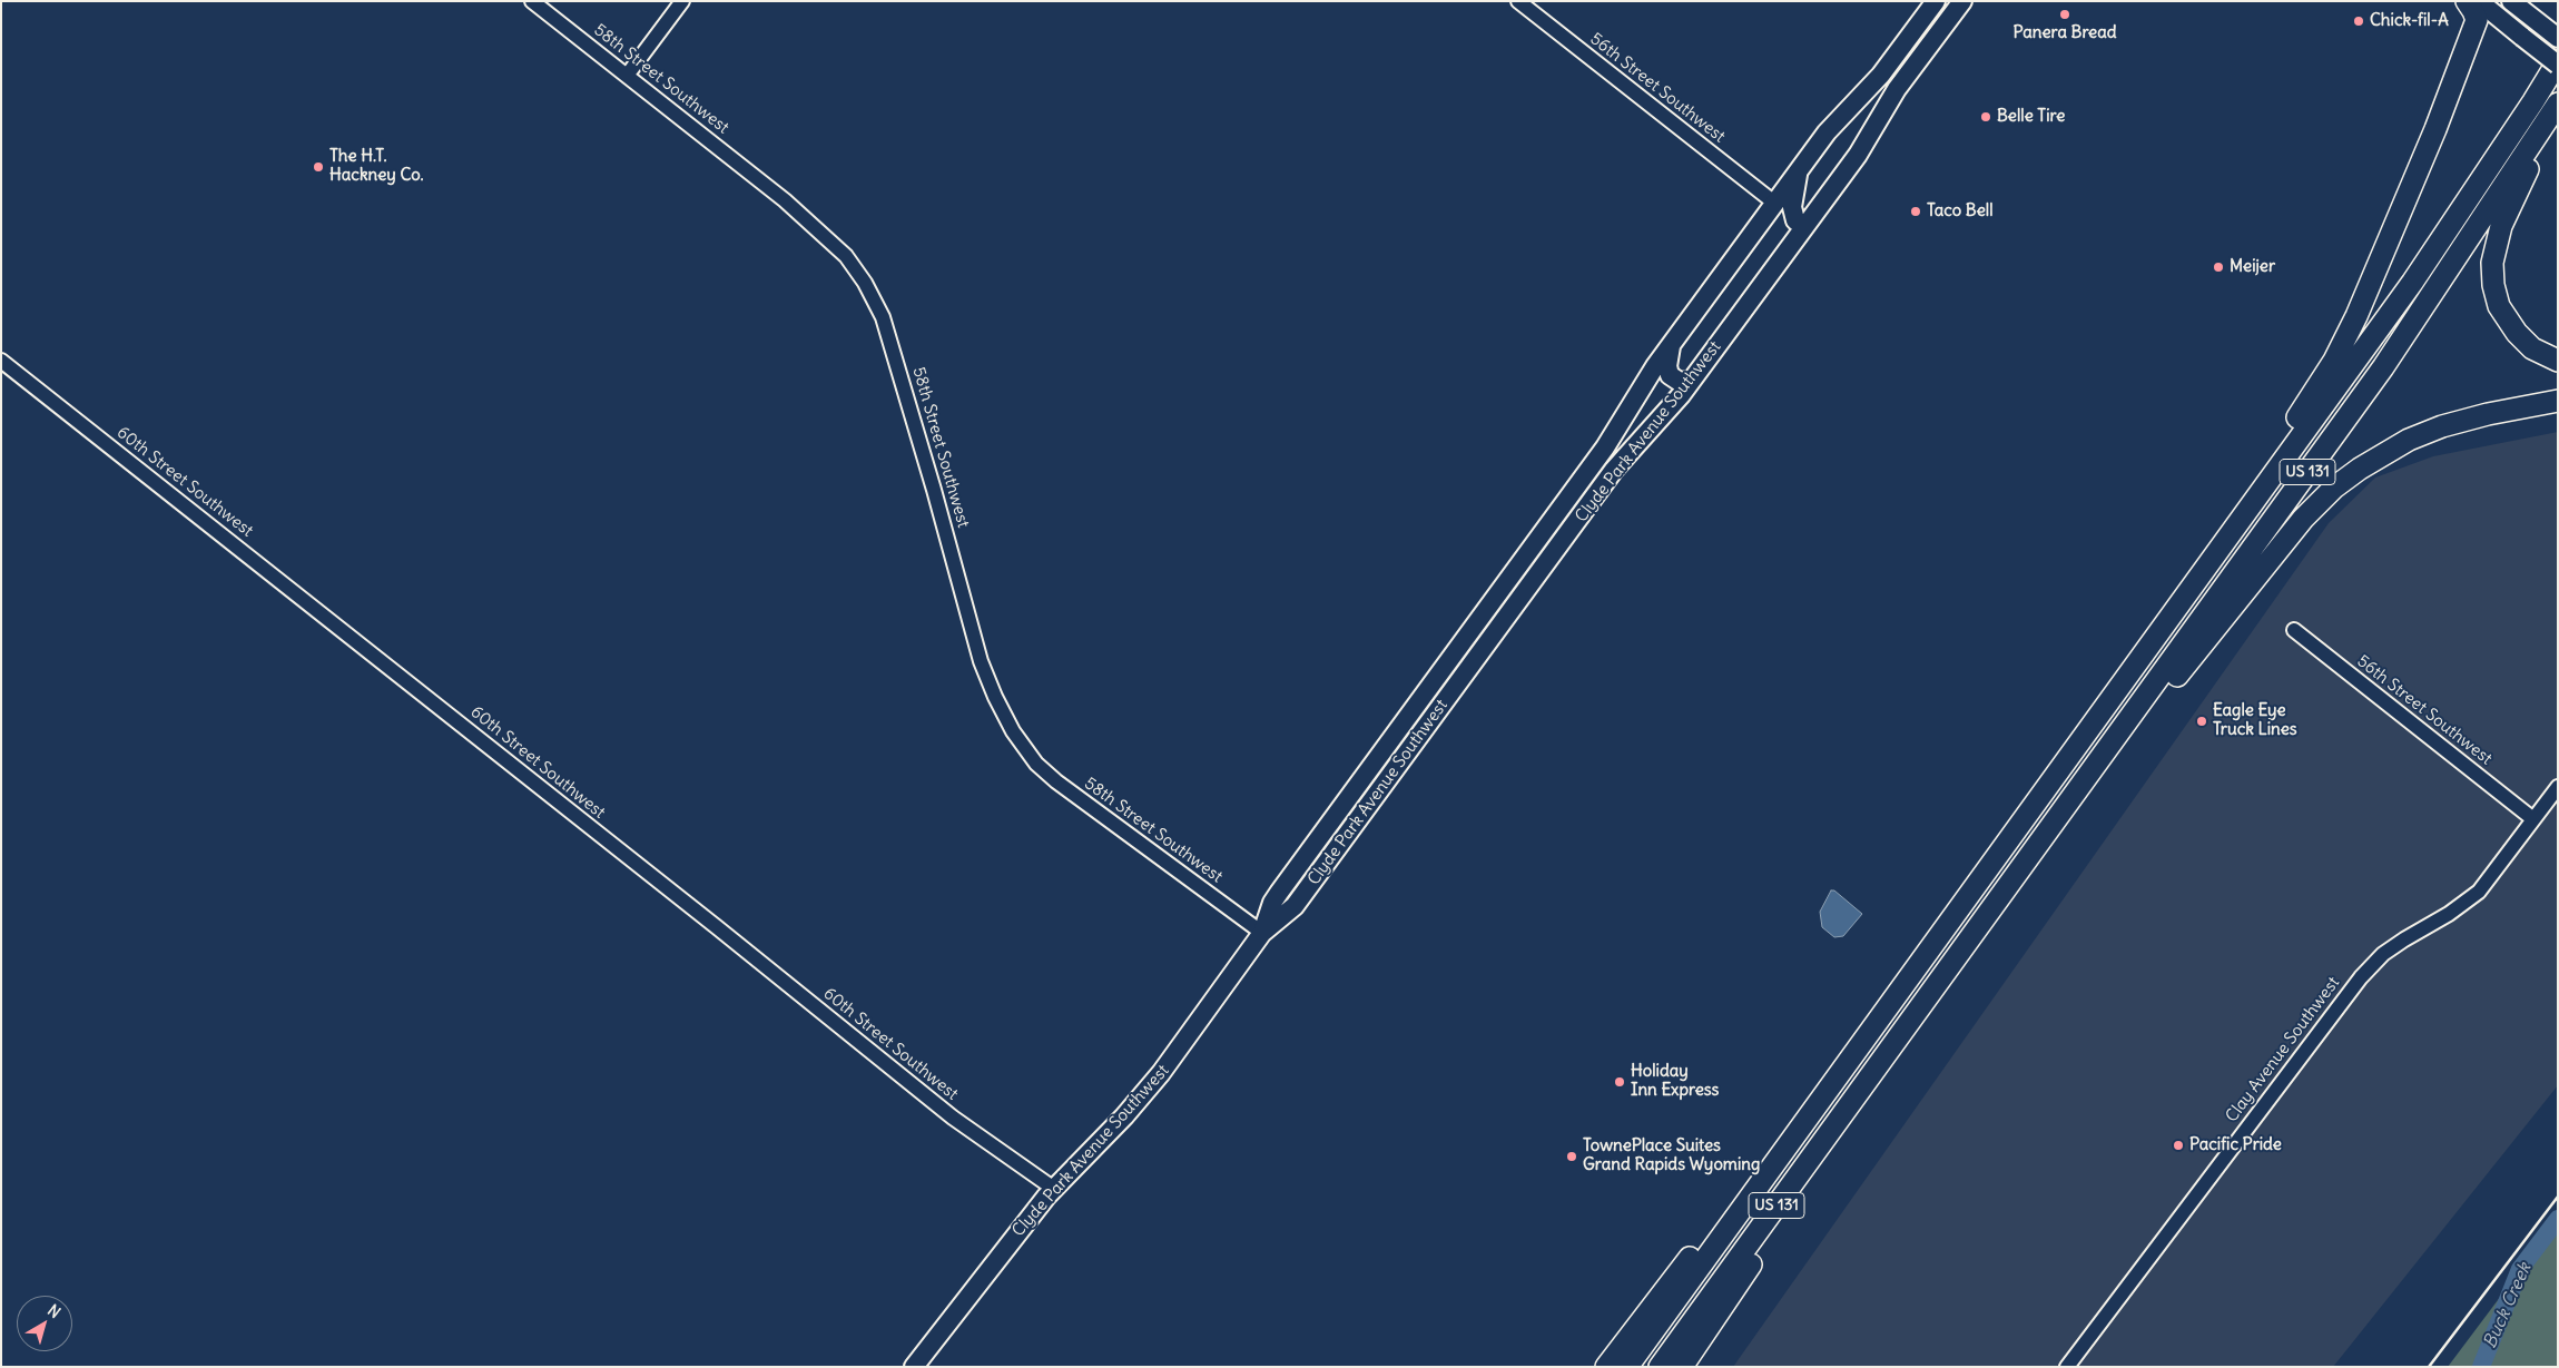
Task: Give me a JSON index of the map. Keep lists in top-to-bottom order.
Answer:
{
  "streets": {
    "highway": ["US 131"],
    "main road": ["Clyde Park Avenue Southwest"],
    "street": [
      "58th Street Southwest",
      "56th Street Southwest",
      "60th Street Southwest",
      "Clay Avenue Southwest"
    ]
  },
  "crossings": [
    ["58th Street Southwest", "Clyde Park Avenue Southwest"],
    ["56th Street Southwest", "Clyde Park Avenue Southwest"],
    ["56th Street Southwest", "Clay Avenue Southwest"],
    ["Clyde Park Avenue Southwest", "60th Street Southwest"]
  ],
  "water": ["Buck Creek"],
  "places": [
    "Panera Bread",
    "Chick-fil-A",
    "Belle Tire",
    "The H.T. Hackney Co.",
    "Taco Bell",
    "Meijer",
    "Eagle Eye Truck Lines",
    "Holiday Inn Express",
    "Pacific Pride",
    "TownePlace Suites Grand Rapids Wyoming"
  ],
  "north": "top right"
}
